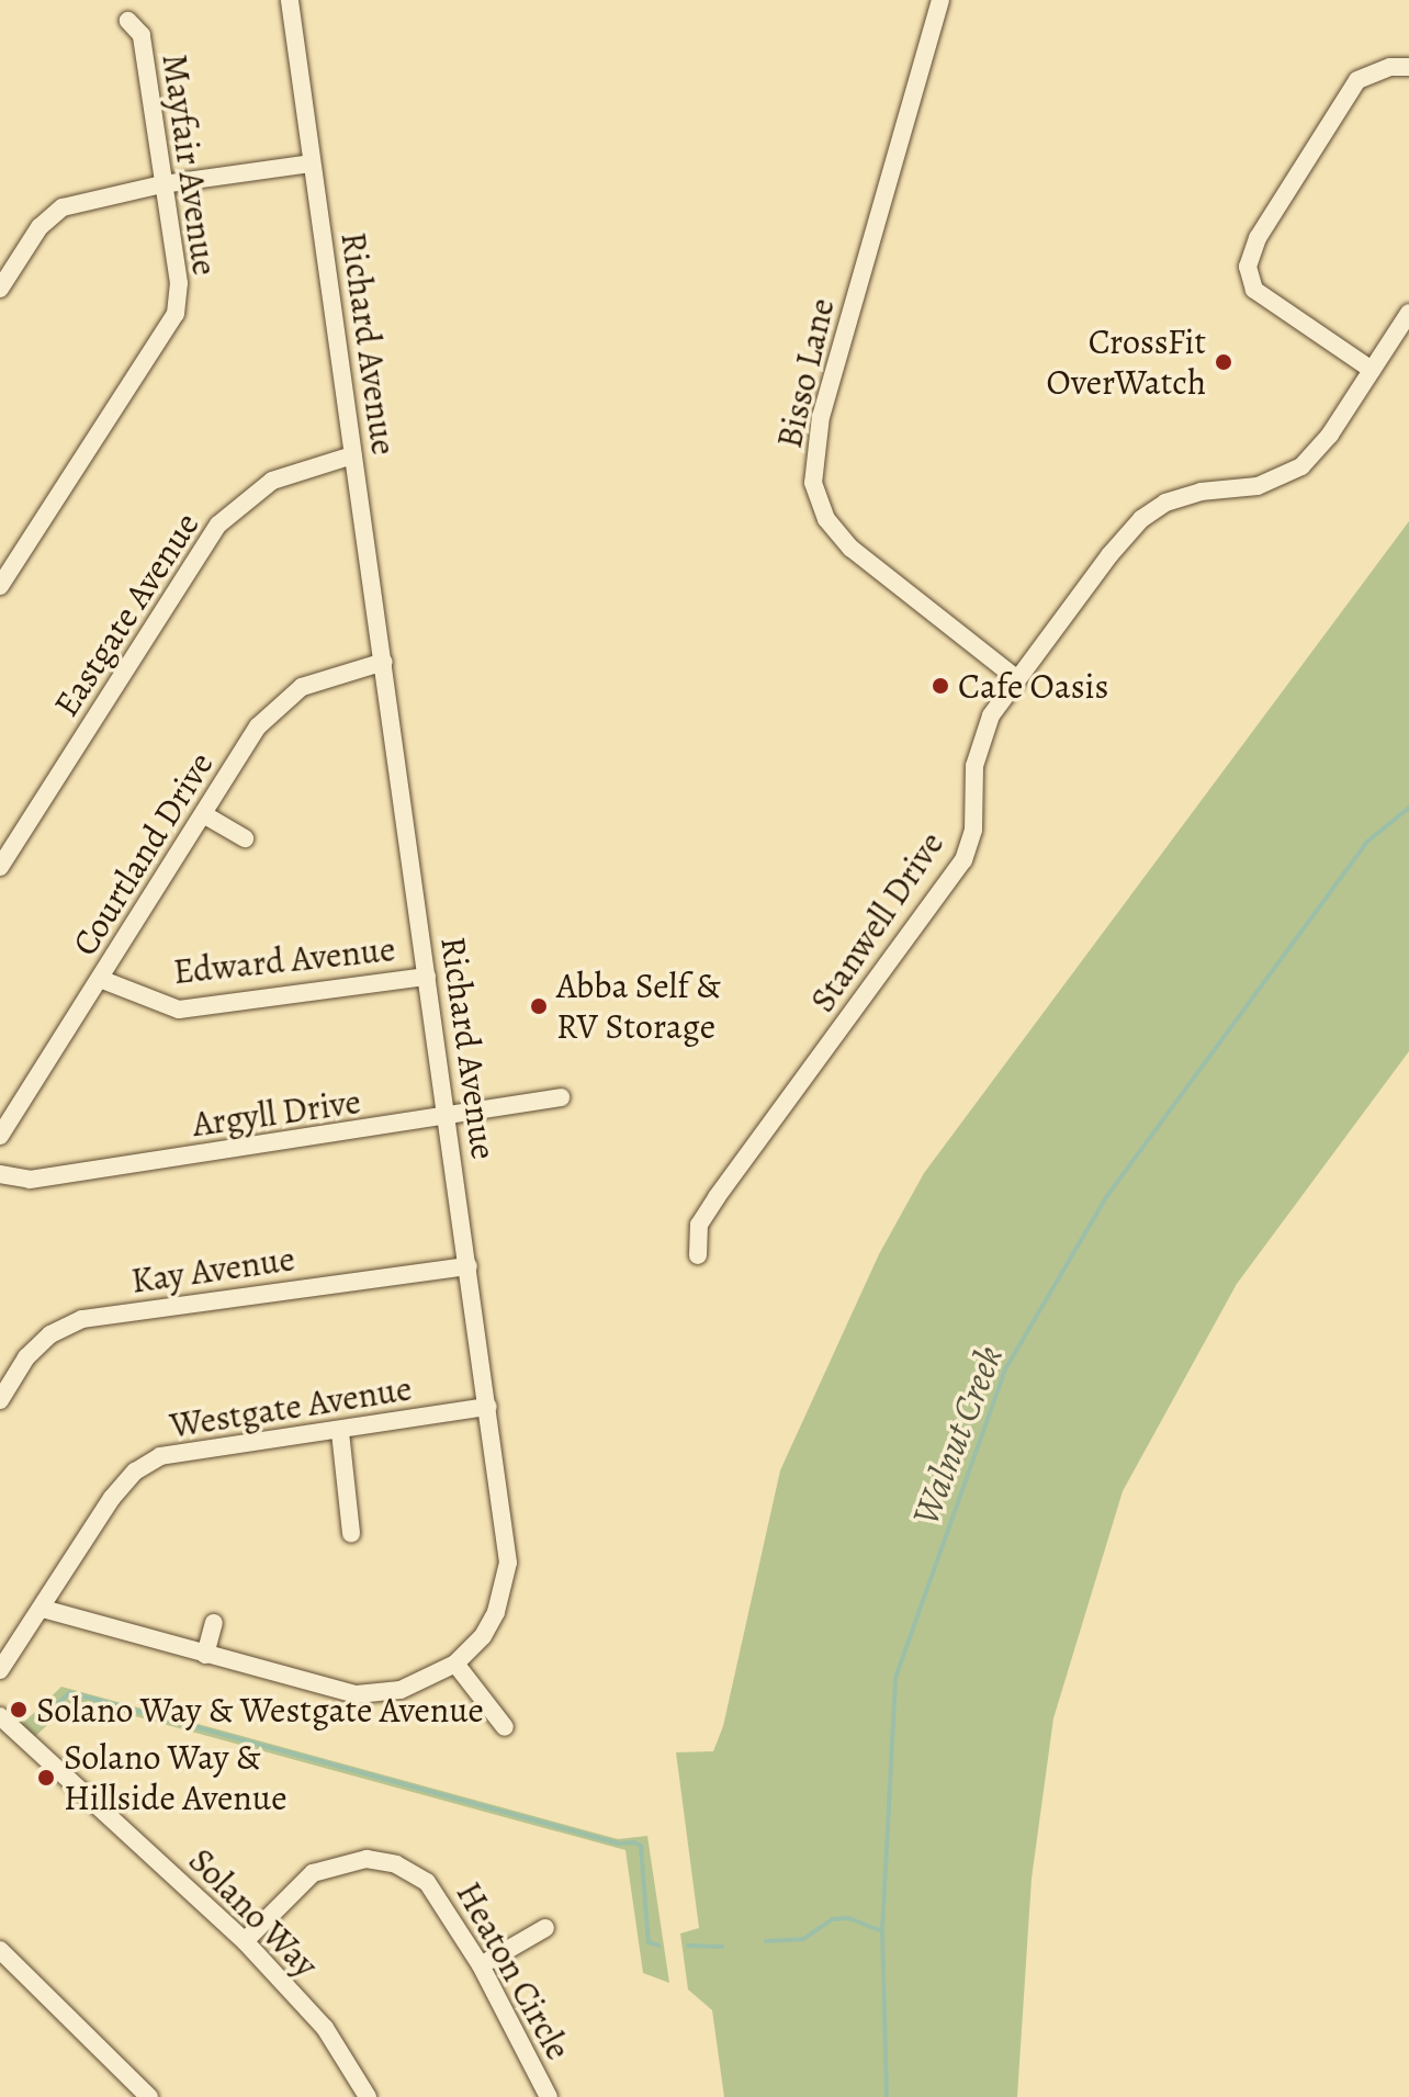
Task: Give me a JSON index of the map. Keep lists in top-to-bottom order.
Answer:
{
  "streets": {
    "street": [
      "Mayfair Avenue",
      "Richard Avenue",
      "Bisso Lane",
      "Eastgate Avenue",
      "Courtland Drive",
      "Stanwell Drive",
      "Edward Avenue",
      "Argyll Drive",
      "Kay Avenue",
      "Westgate Avenue",
      "Solano Way",
      "Heaton Circle"
    ]
  },
  "crossings": [
    ["Richard Avenue", "Eastgate Avenue"],
    ["Richard Avenue", "Courtland Drive"],
    ["Richard Avenue", "Edward Avenue"],
    ["Richard Avenue", "Argyll Drive"],
    ["Richard Avenue", "Kay Avenue"],
    ["Richard Avenue", "Westgate Avenue"],
    ["Bisso Lane", "Stanwell Drive"],
    ["Courtland Drive", "Edward Avenue"],
    ["Solano Way", "Heaton Circle"]
  ],
  "water": ["Walnut Creek"],
  "places": [
    "CrossFit OverWatch",
    "Cafe Oasis",
    "Abba Self & RV Storage",
    "Solano Way & Westgate Avenue",
    "Solano Way & Hillside Avenue"
  ]
}
